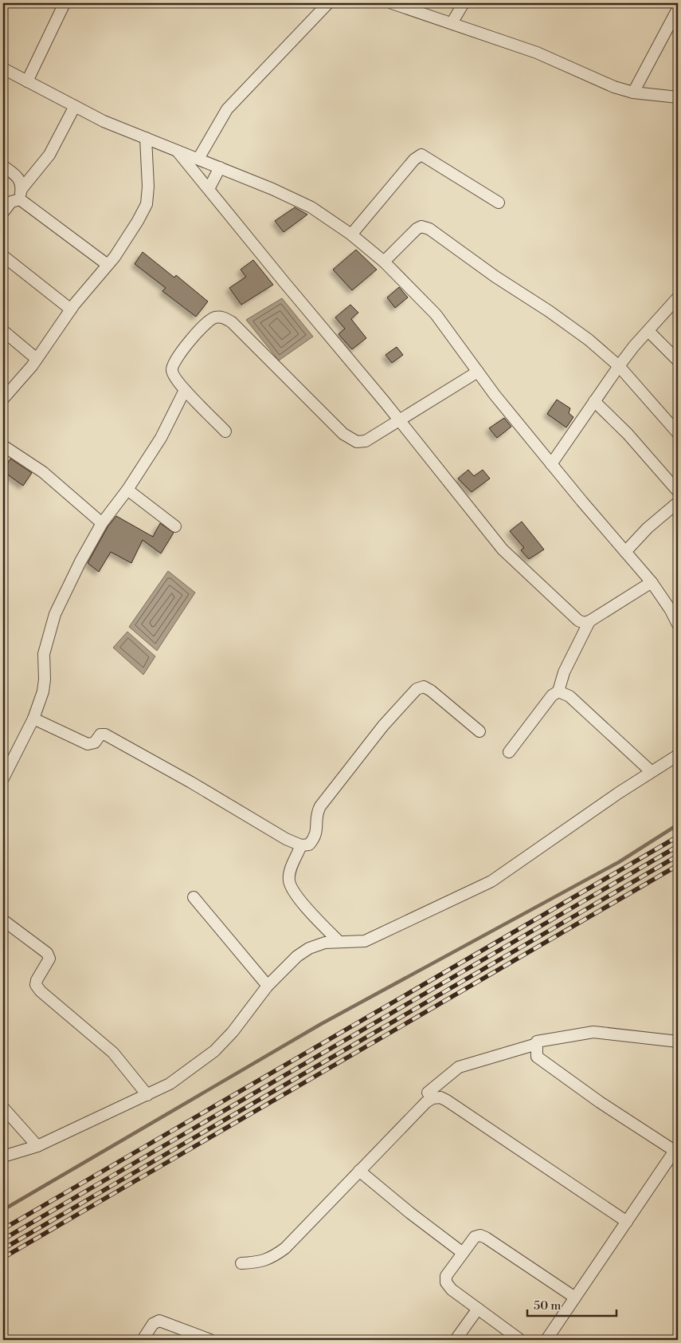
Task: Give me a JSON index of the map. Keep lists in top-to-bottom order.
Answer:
{
  "scale_bar": "50 m"
}
